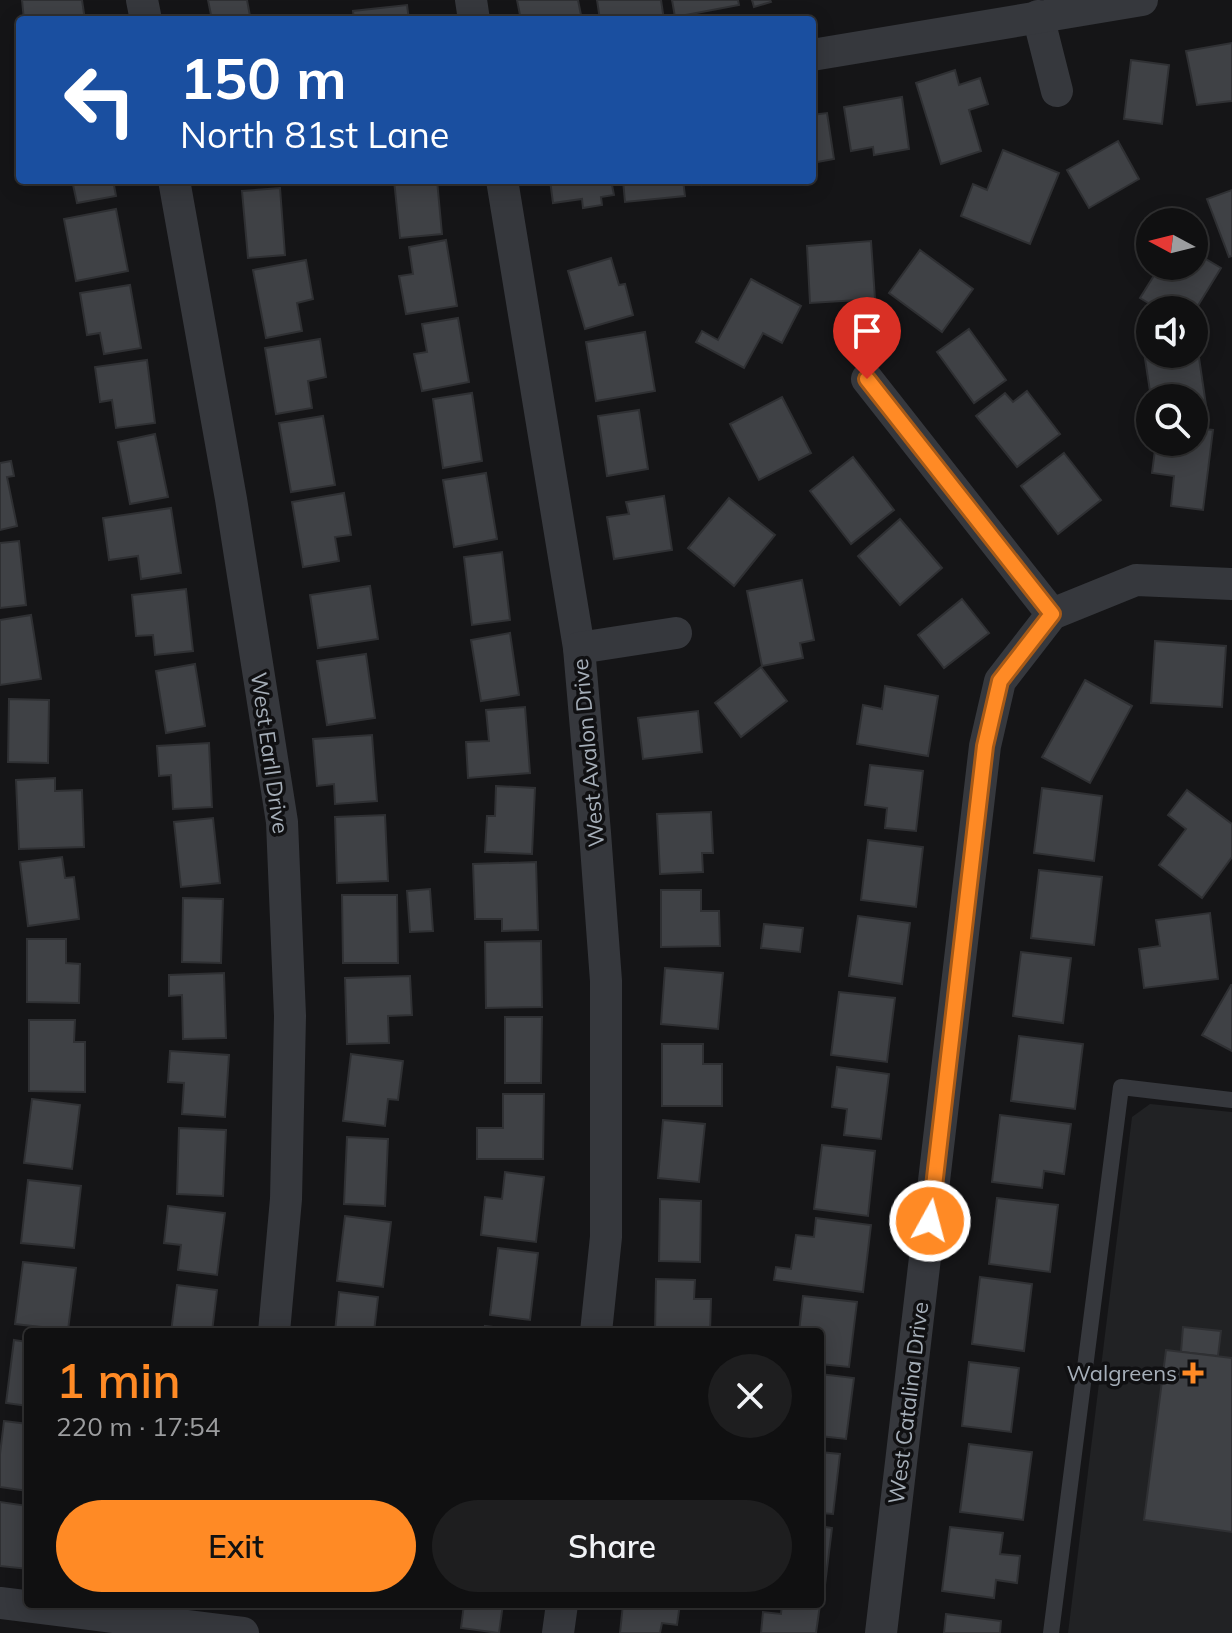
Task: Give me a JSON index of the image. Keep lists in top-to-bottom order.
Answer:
{
  "streets": {
    "street": ["West Earll Drive", "West Avalon Drive", "West Catalina Drive"]
  },
  "places": {
    "health": ["Walgreens"]
  },
  "north": "left",
  "page": {
    "turn": ["150 m", "North 81st Lane"],
    "heading": ["1 min", "220 m · 17:54"],
    "buttons": ["Exit", "Share"]
  }
}
